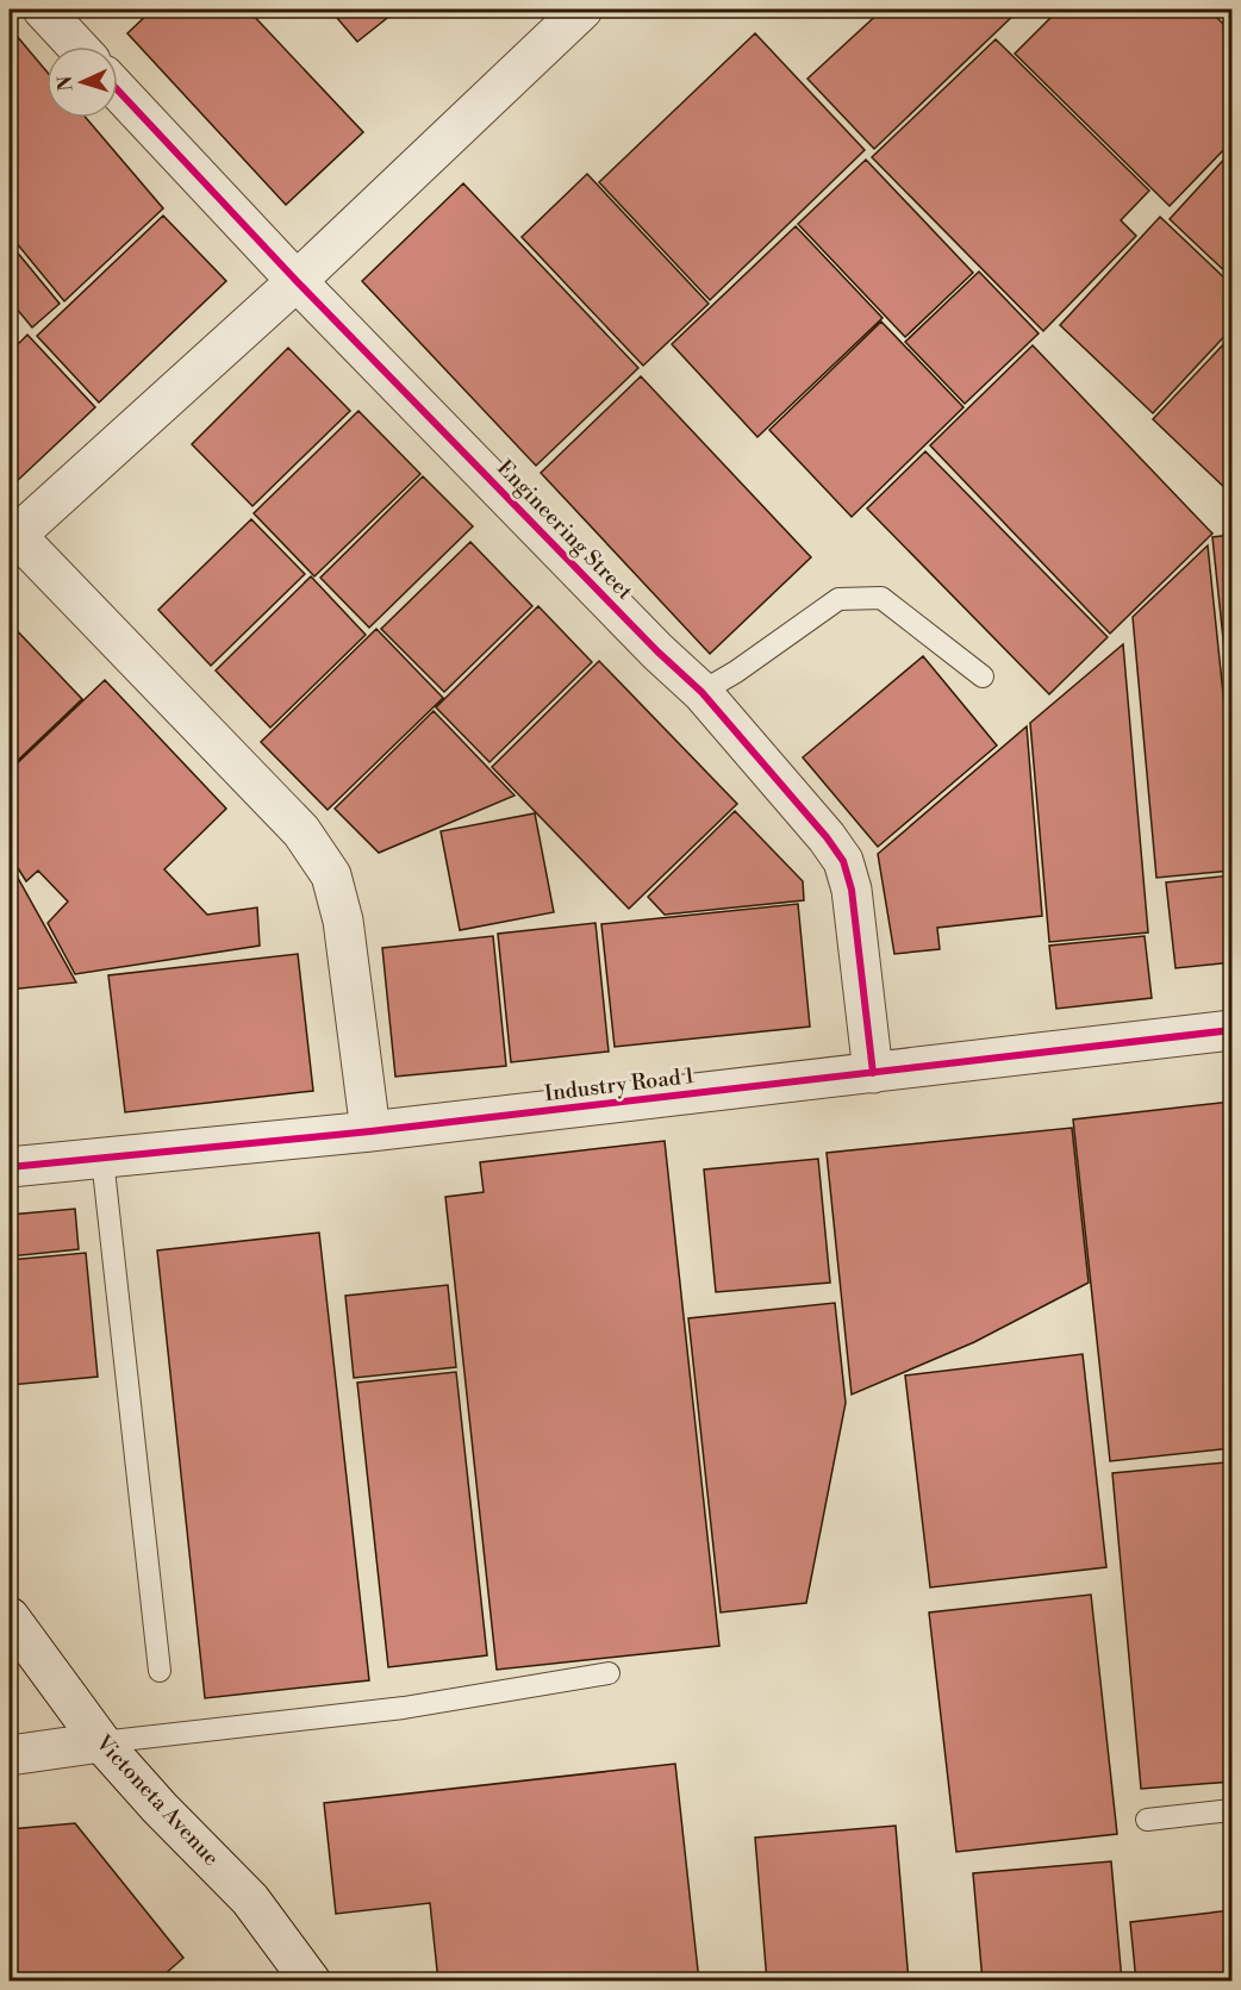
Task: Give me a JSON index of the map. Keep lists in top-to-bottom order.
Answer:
{
  "streets": {
    "street": ["Engineering Street", "Industry Road 1", "Victoneta Avenue"]
  },
  "crossings": [
    ["Engineering Street", "Industry Road 1"]
  ],
  "north": "left"
}
